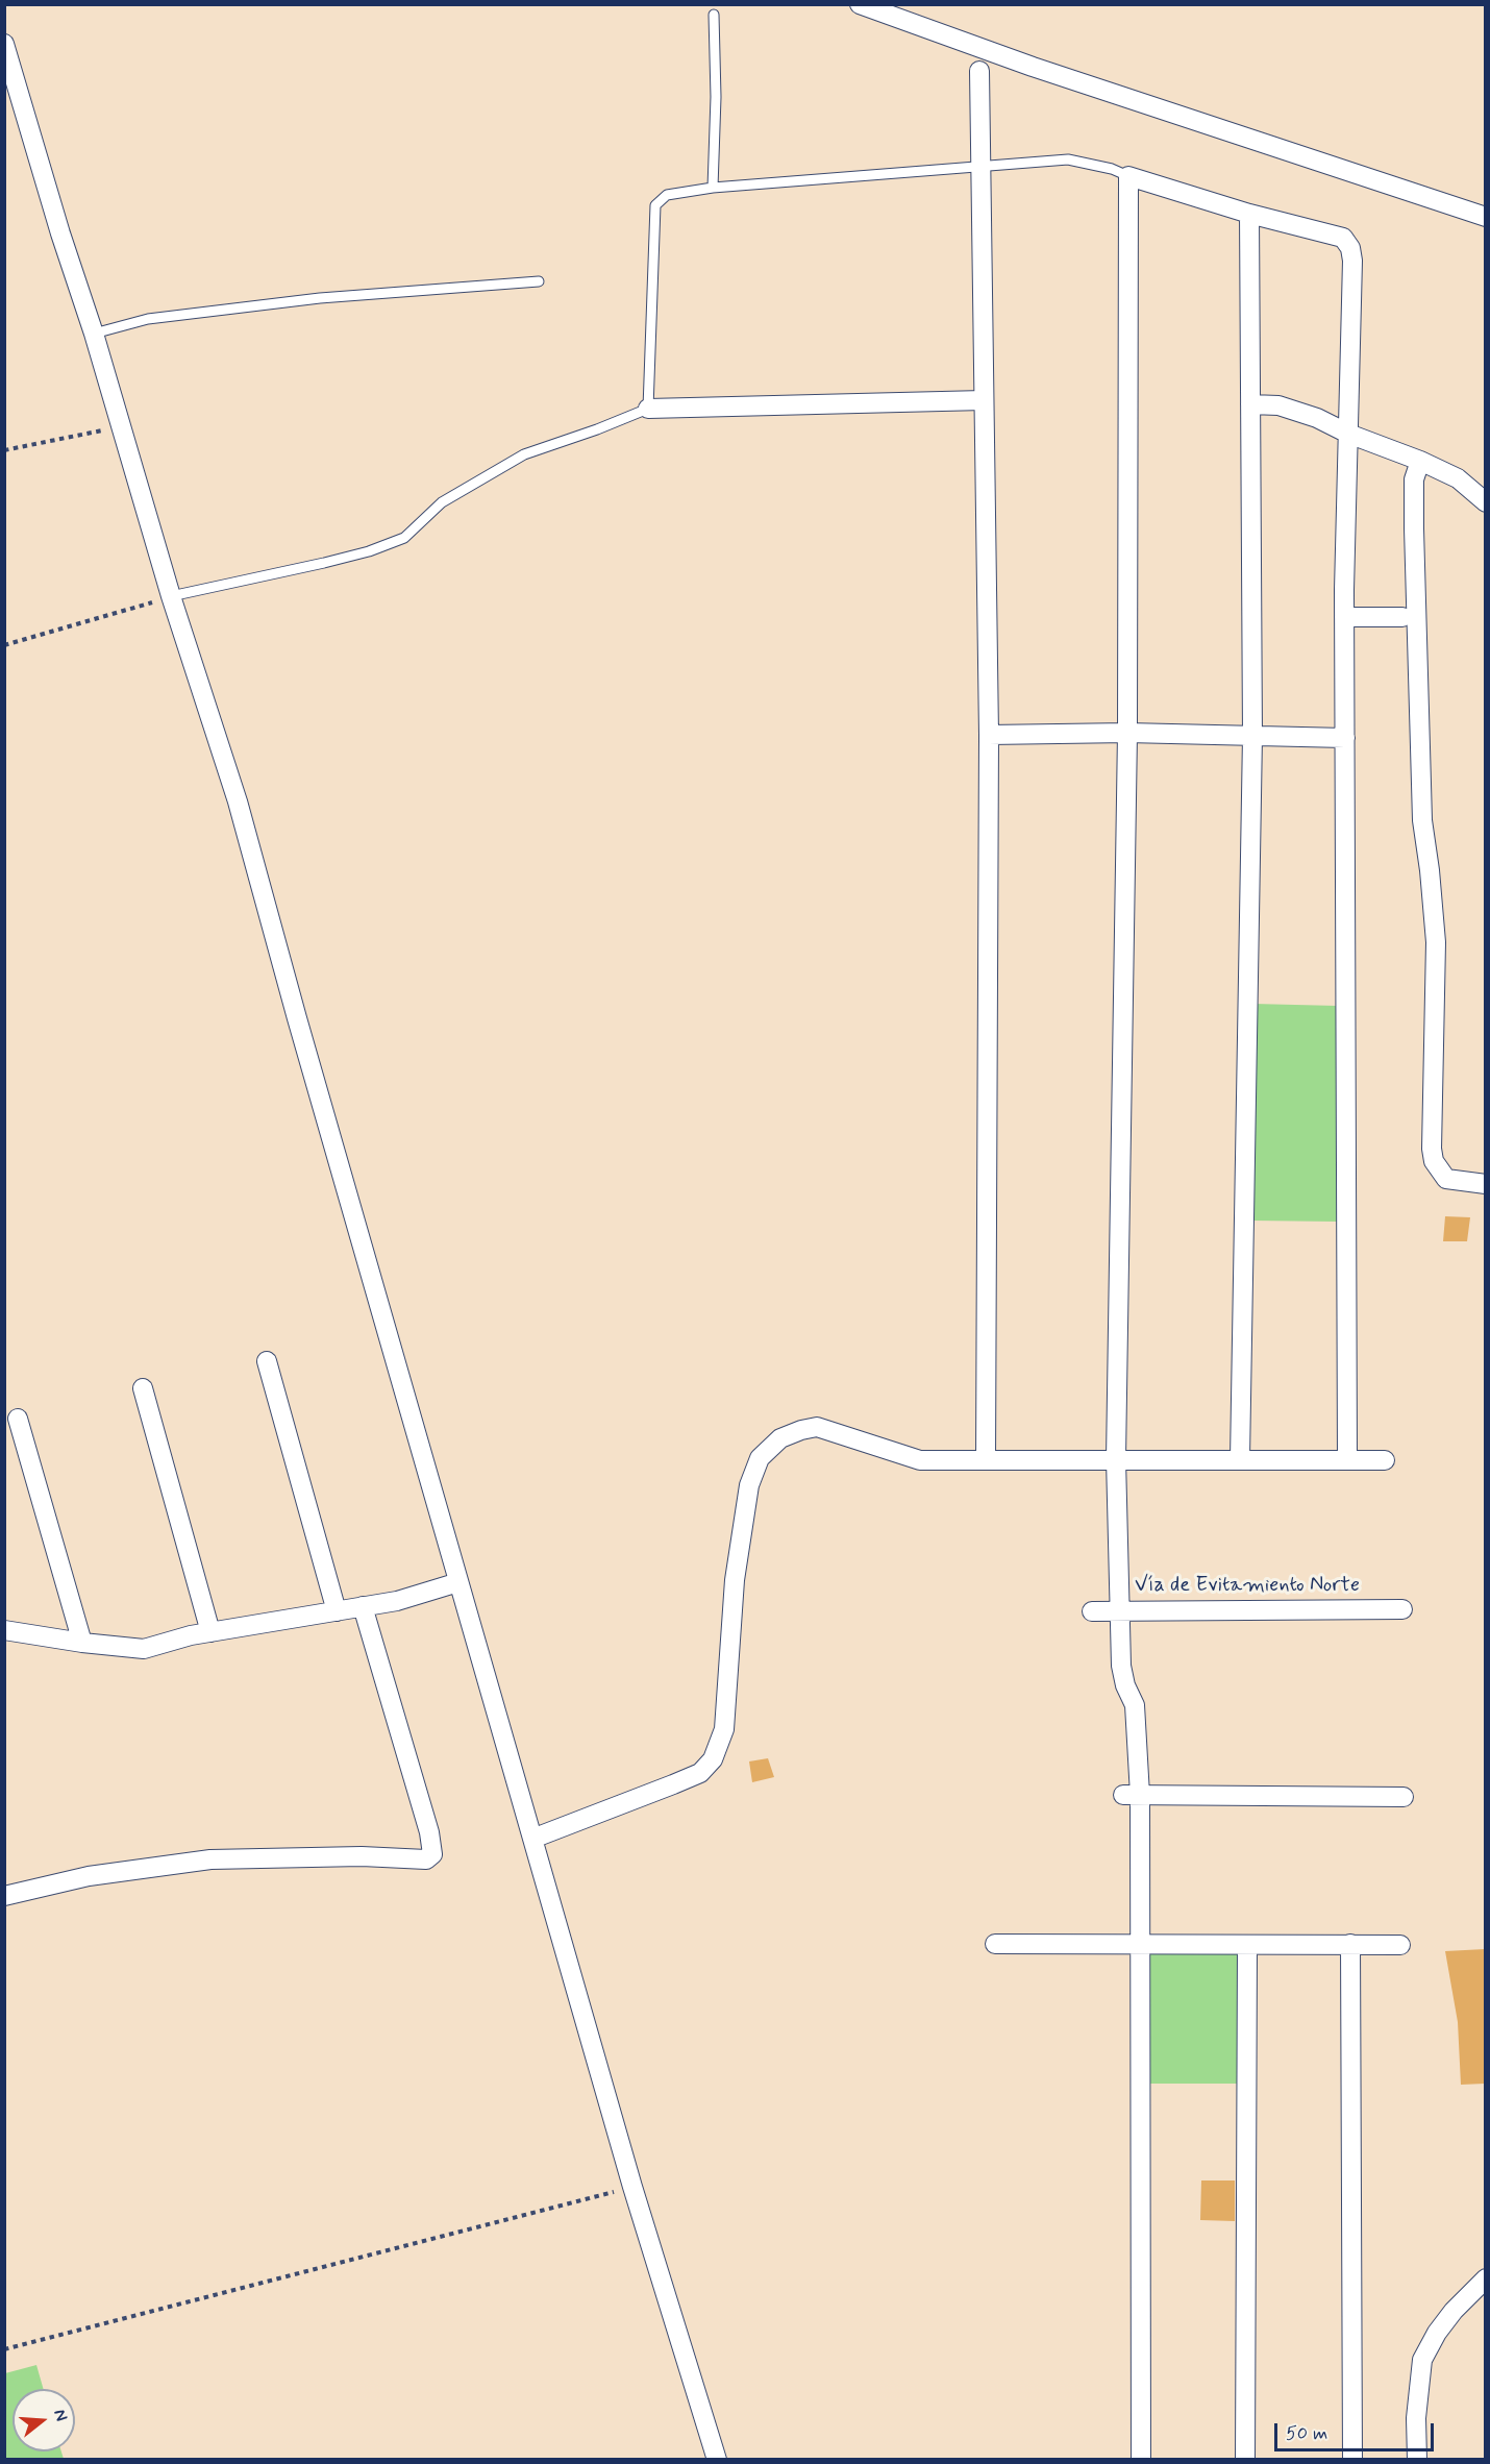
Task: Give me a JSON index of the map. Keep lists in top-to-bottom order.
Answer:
{
  "streets": {
    "street": ["Vía de Evitamiento Norte"]
  },
  "scale_bar": "50 m",
  "north": "right"
}
